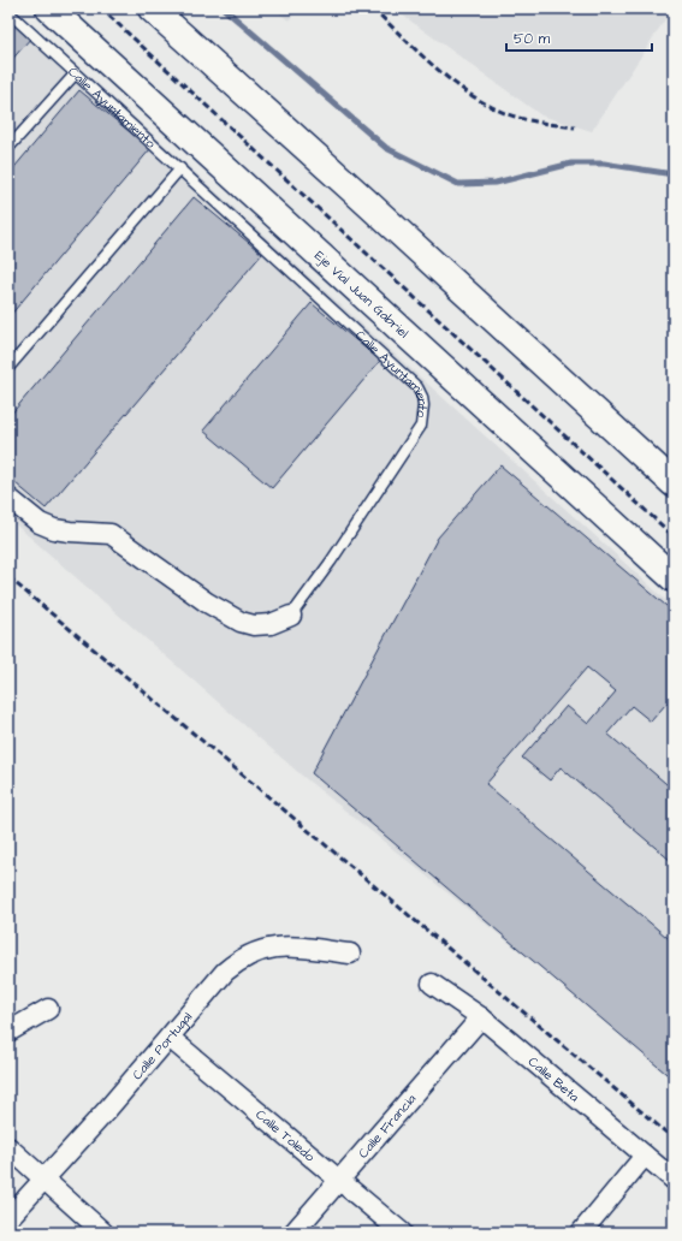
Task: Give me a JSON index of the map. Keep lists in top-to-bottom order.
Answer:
{
  "streets": {
    "main road": ["Eje Vial Juan Gabriel"],
    "street": [
      "Calle Ayuntamiento",
      "Calle Portugal",
      "Calle Beta",
      "Calle Francia",
      "Calle Toledo"
    ]
  },
  "crossings": [
    ["Calle Portugal", "Calle Toledo"],
    ["Calle Beta", "Calle Francia"],
    ["Calle Francia", "Calle Toledo"]
  ],
  "scale_bar": "50 m"
}
